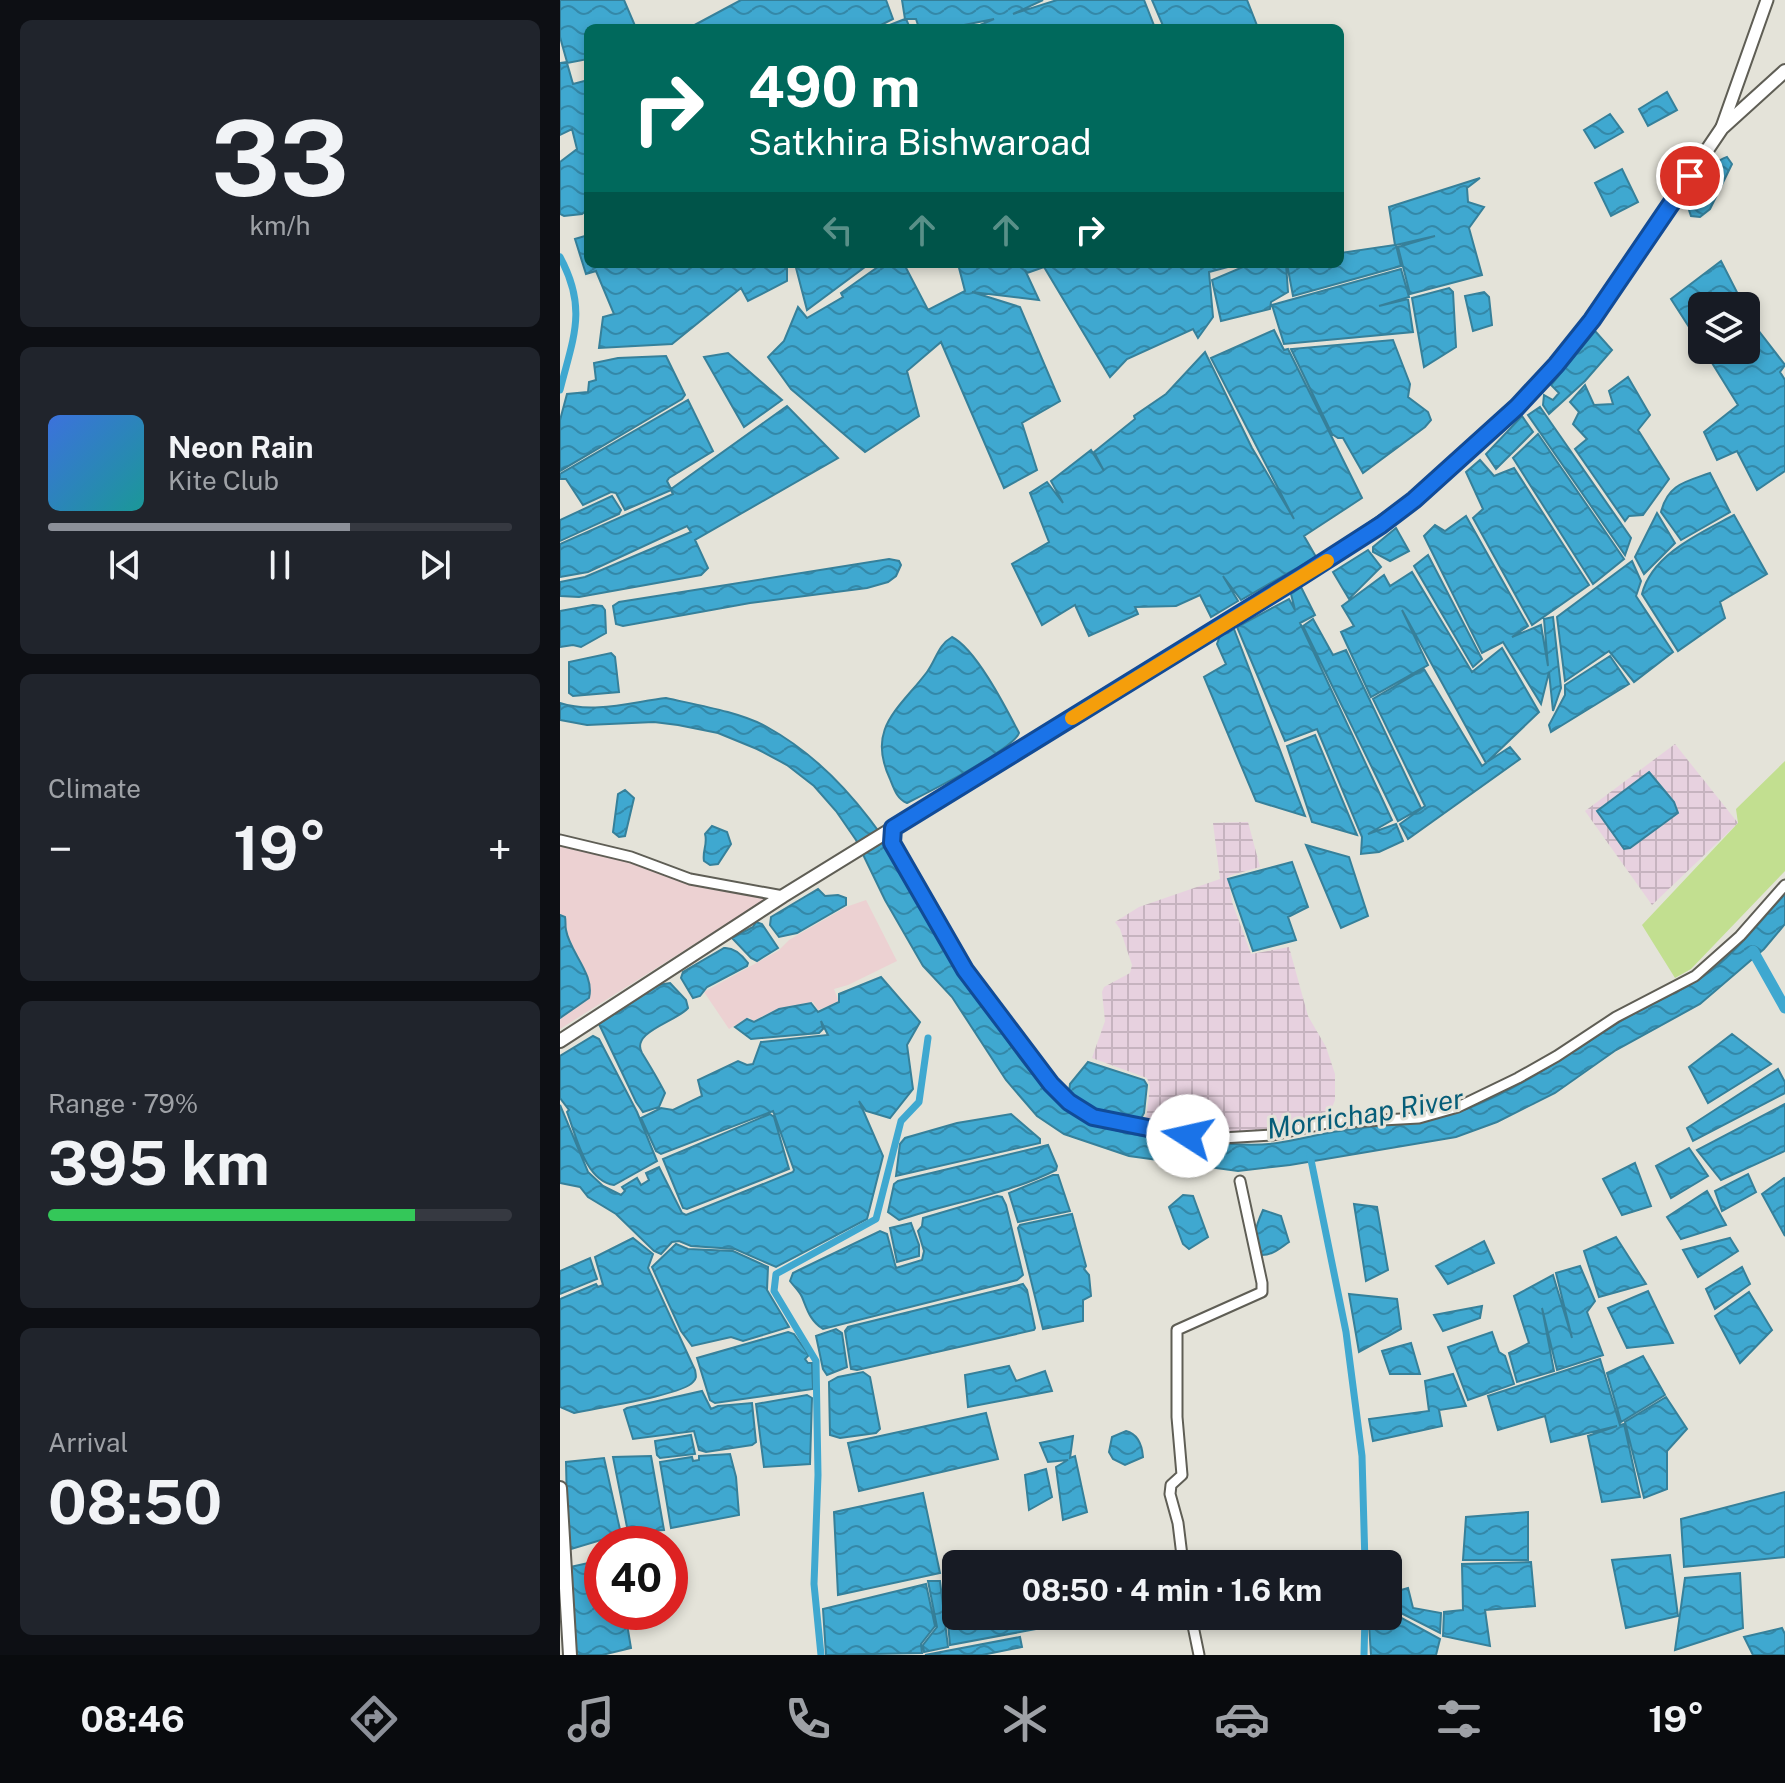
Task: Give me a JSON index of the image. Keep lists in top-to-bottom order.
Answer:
{
  "water": ["Morrichap River"],
  "page": {
    "tile": [
      ["33", "km/h"],
      "Climate",
      ["Range · 79%", "395 km"],
      ["Arrival", "08:50"]
    ],
    "turn": ["490 m", "Satkhira Bishwaroad"],
    "song": ["Neon Rain", "Kite Club"],
    "heat": ["−", "19°", "+"],
    "limit": "40",
    "trip": "08:50 · 4 min · 1.6 km",
    "tabs": ["08:46", "19°"]
  }
}
